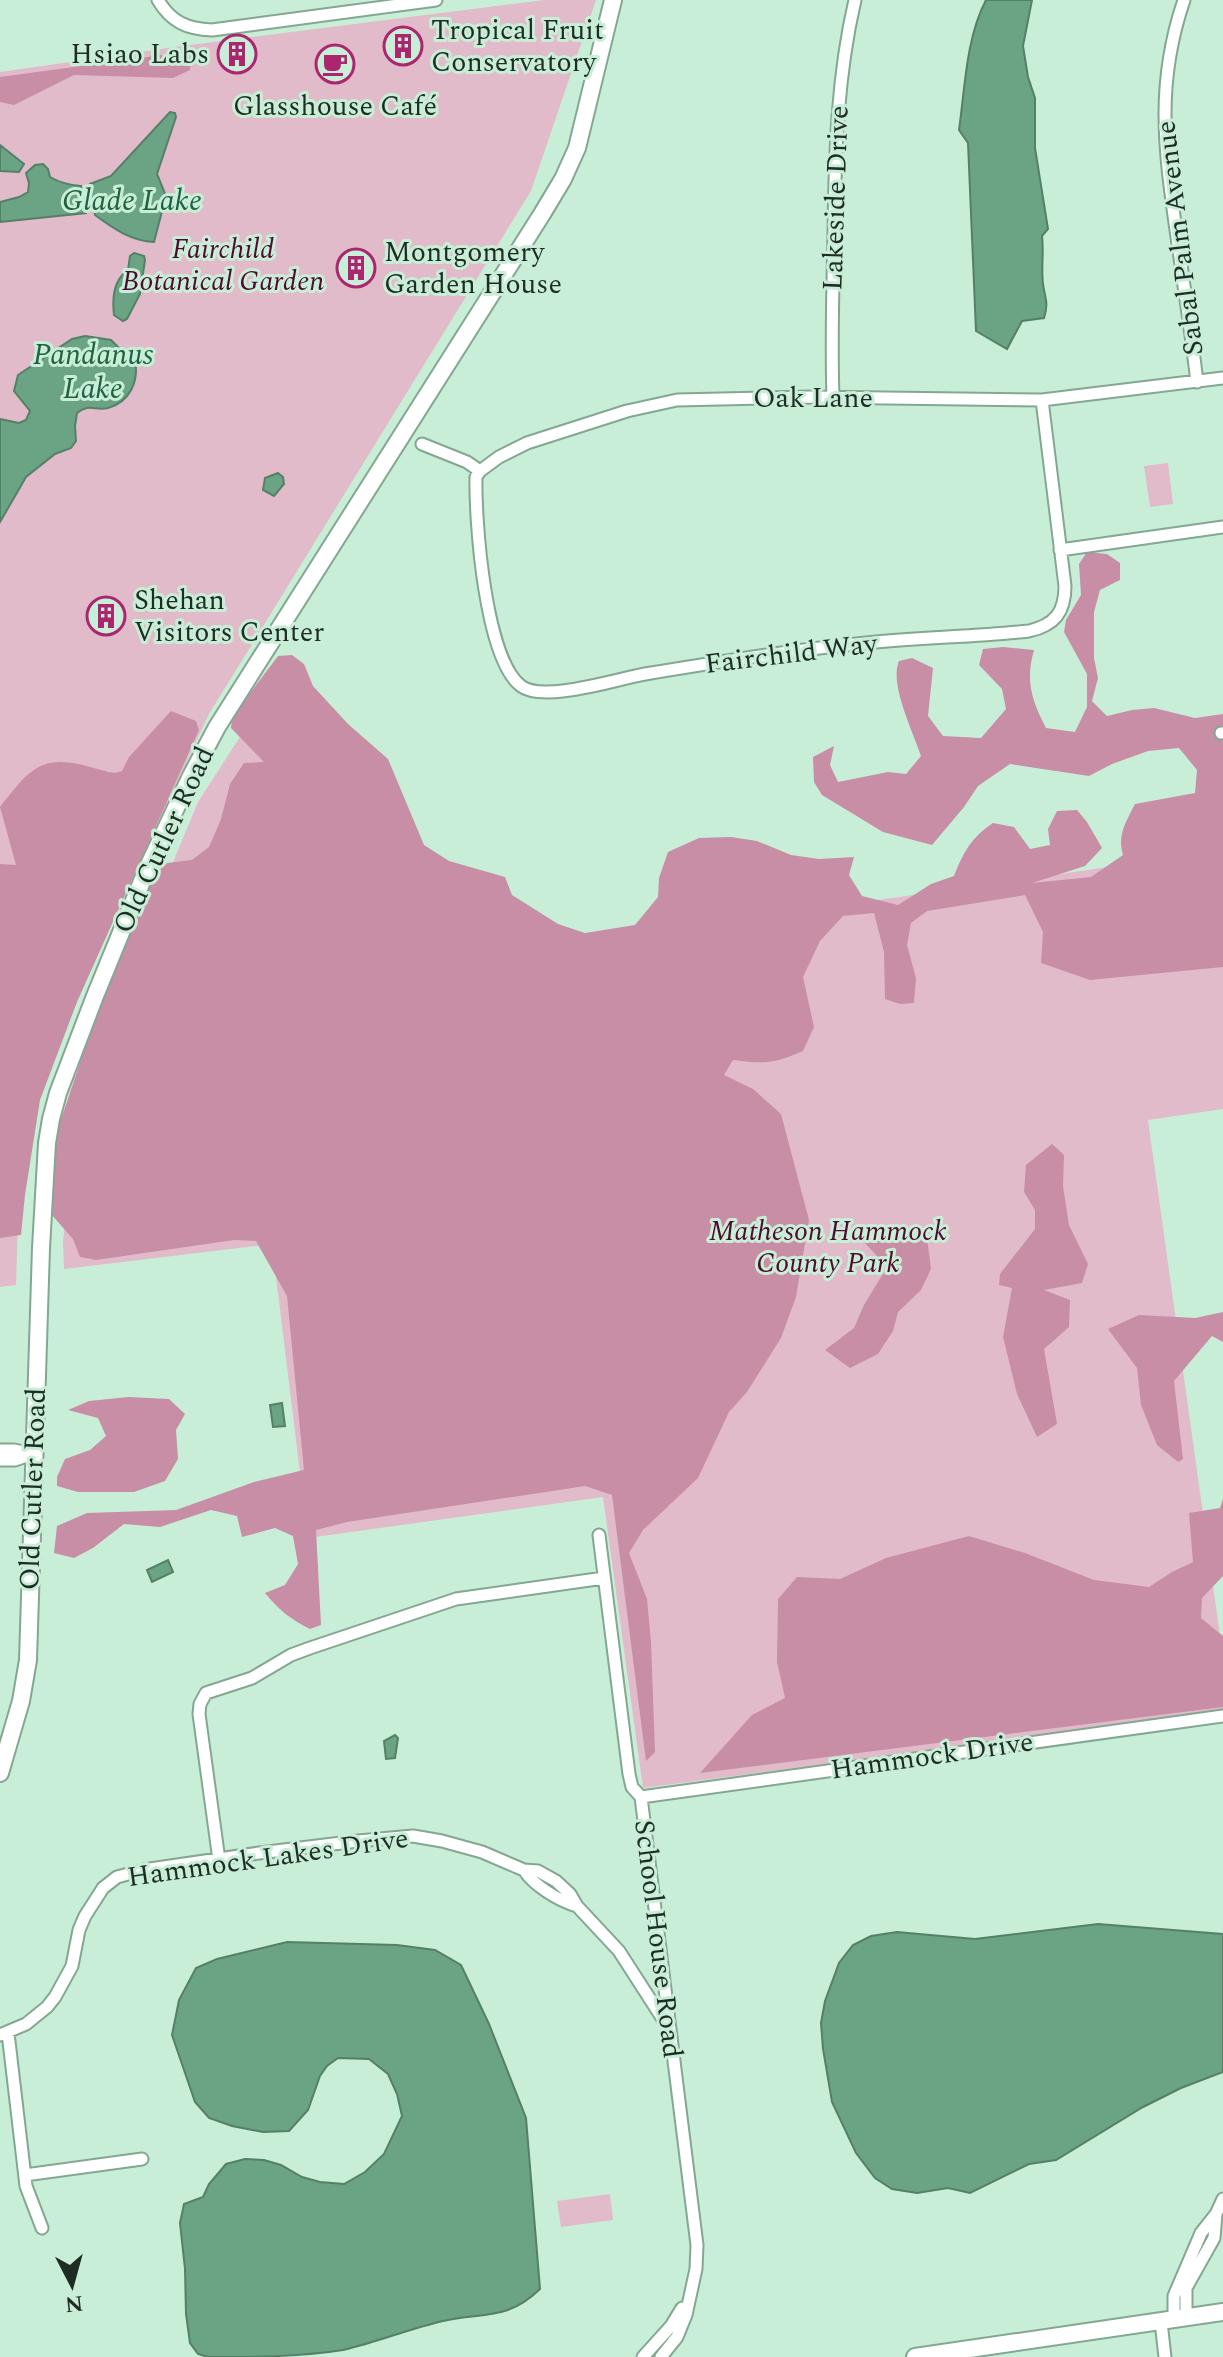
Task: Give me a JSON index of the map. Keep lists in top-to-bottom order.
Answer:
{
  "streets": {
    "main road": ["Old Cutler Road"],
    "street": [
      "Lakeside Drive",
      "Sabal Palm Avenue",
      "Oak Lane",
      "Fairchild Way",
      "Hammock Drive",
      "Hammock Lakes Drive",
      "School House Road"
    ]
  },
  "crossings": [
    ["Lakeside Drive", "Oak Lane"],
    ["Sabal Palm Avenue", "Oak Lane"],
    ["Oak Lane", "Fairchild Way"],
    ["Hammock Drive", "School House Road"],
    ["Hammock Lakes Drive", "School House Road"]
  ],
  "water": ["Glade Lake", "Pandanus Lake"],
  "parks": ["Fairchild Botanical Garden", "Matheson Hammock County Park"],
  "places": {
    "building": [
      "Tropical Fruit Conservatory",
      "Hsiao Labs",
      "Montgomery Garden House",
      "Shehan Visitors Center"
    ],
    "cafe": ["Glasshouse Café"]
  },
  "north": "bottom"
}
